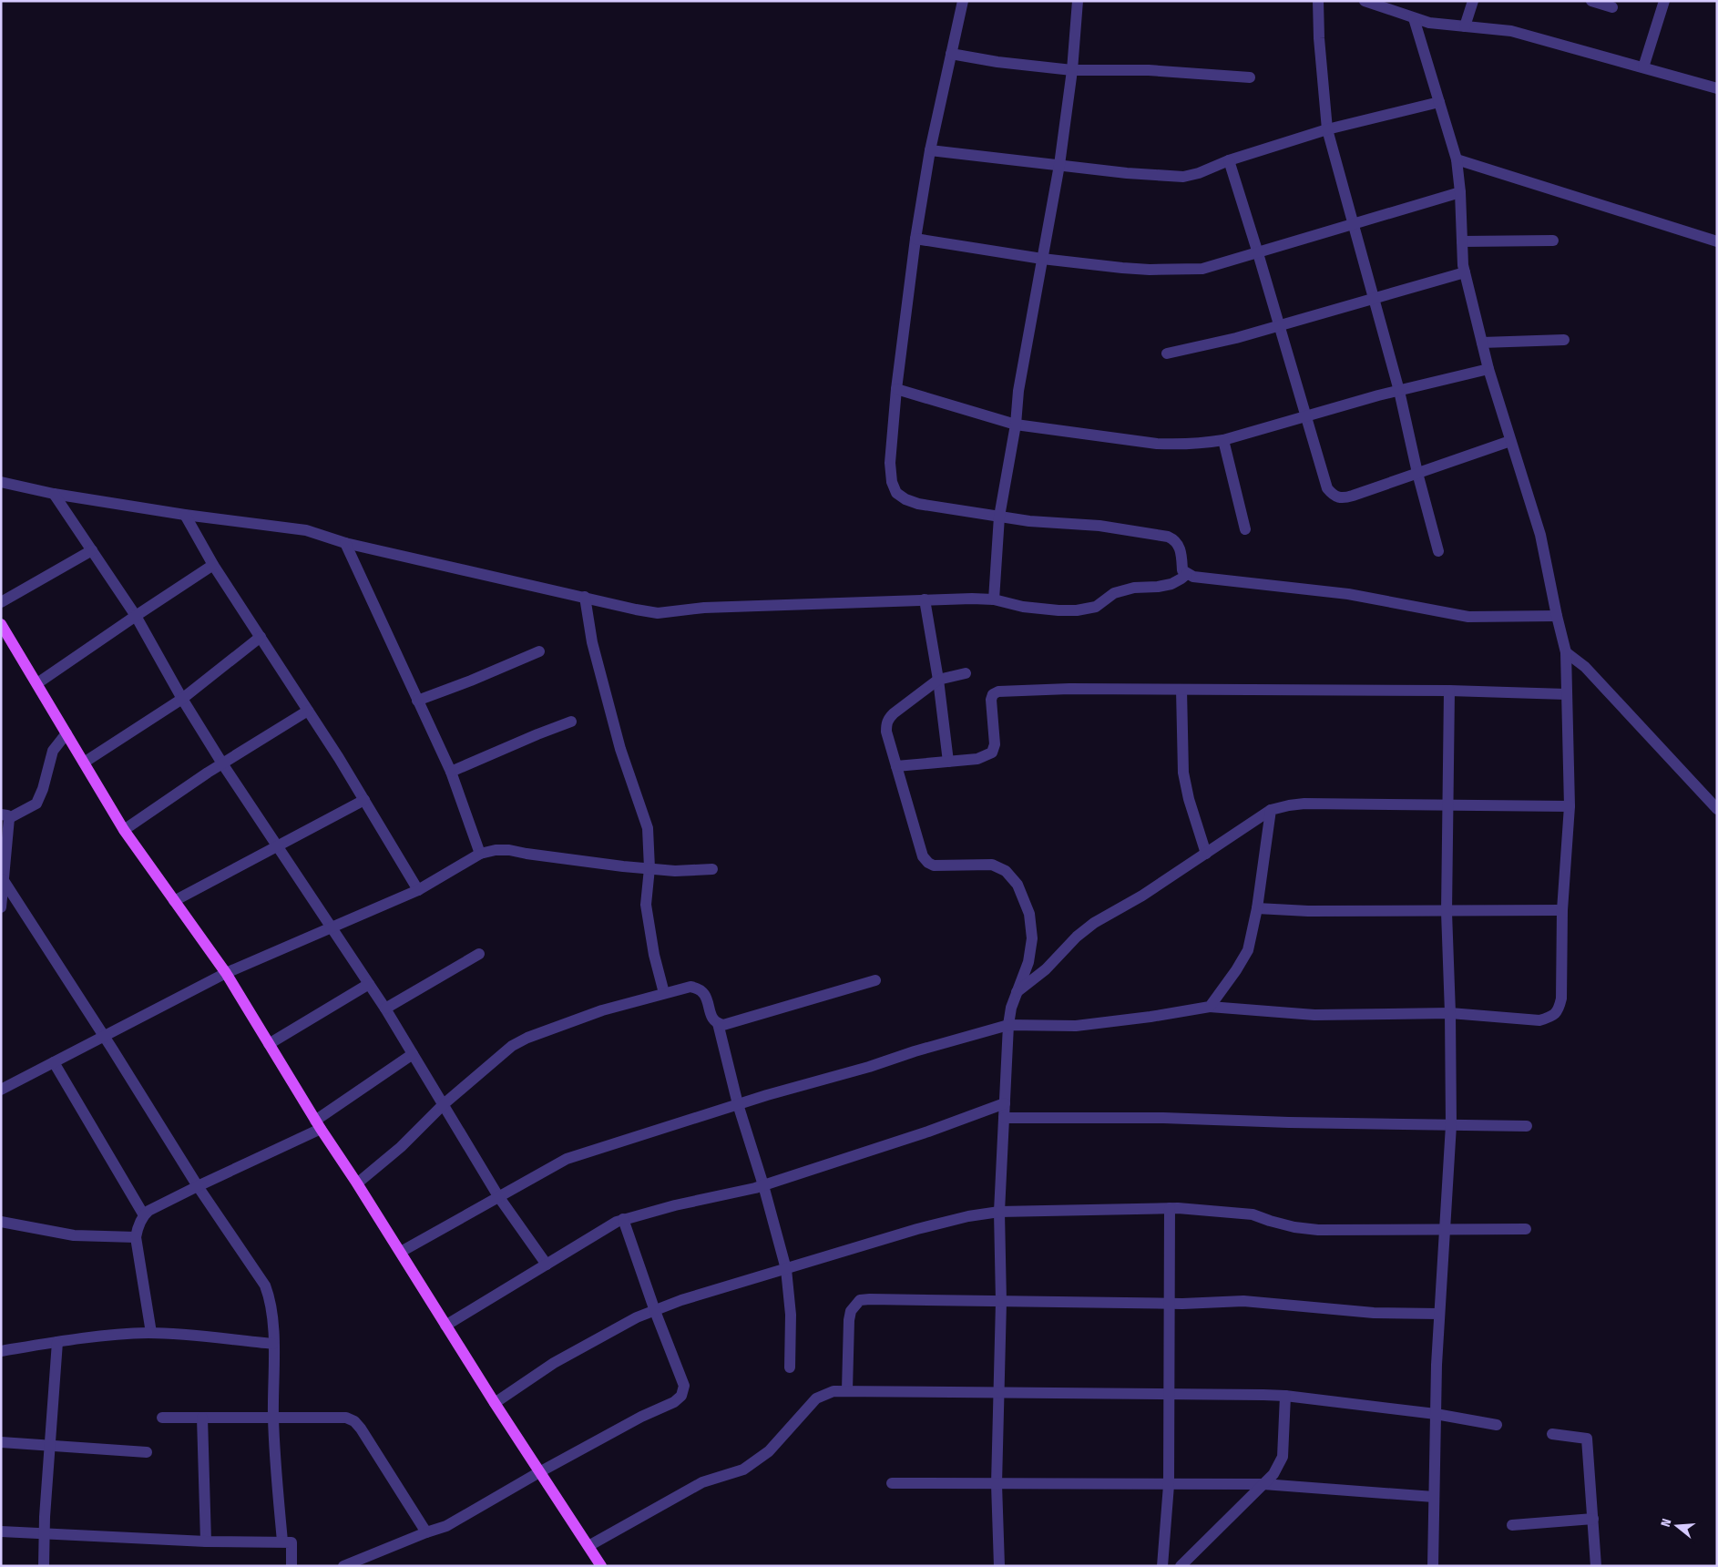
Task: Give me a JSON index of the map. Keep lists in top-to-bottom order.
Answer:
{
  "north": "left"
}
